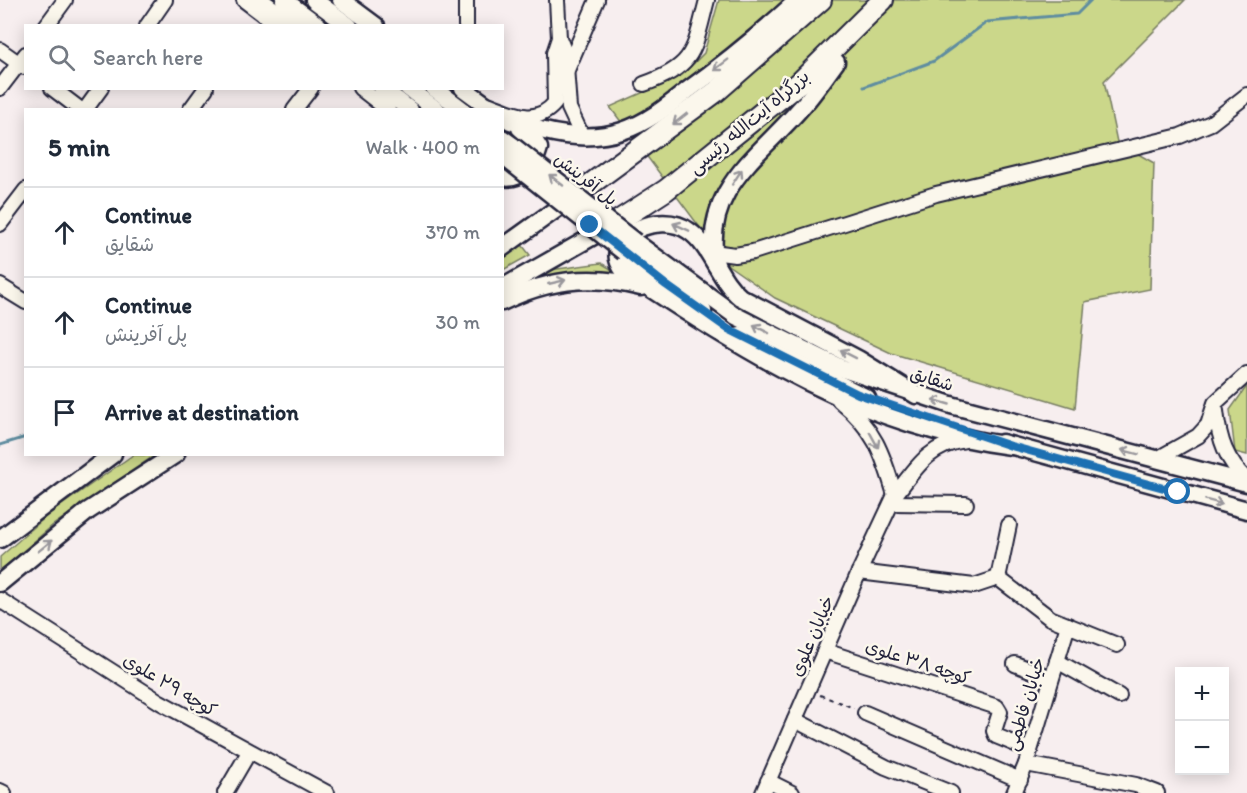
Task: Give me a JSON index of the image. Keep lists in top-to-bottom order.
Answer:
{
  "streets": {
    "highway": ["بزرگراه آیت‌الله رئیسی"],
    "main road": ["پل آفرینش", "شقایق"],
    "street": [
      "خیابان علوی",
      "کوچه ۳۸ علوی",
      "کوچه ۲۹ علوی",
      "خیابان فاطمی"
    ]
  },
  "crossings": [
    ["پل آفرینش", "شقایق"],
    ["خیابان علوی", "کوچه ۳۸ علوی"],
    ["کوچه ۳۸ علوی", "خیابان فاطمی"]
  ],
  "page": {
    "search": "Search here",
    "heading": ["5 min", "Walk · 400 m"],
    "list": [
      ["Continue", "شقایق", "370 m"],
      ["Continue", "پل آفرینش", "30 m"],
      "Arrive at destination"
    ],
    "map_buttons": ["+", "−"]
  }
}
